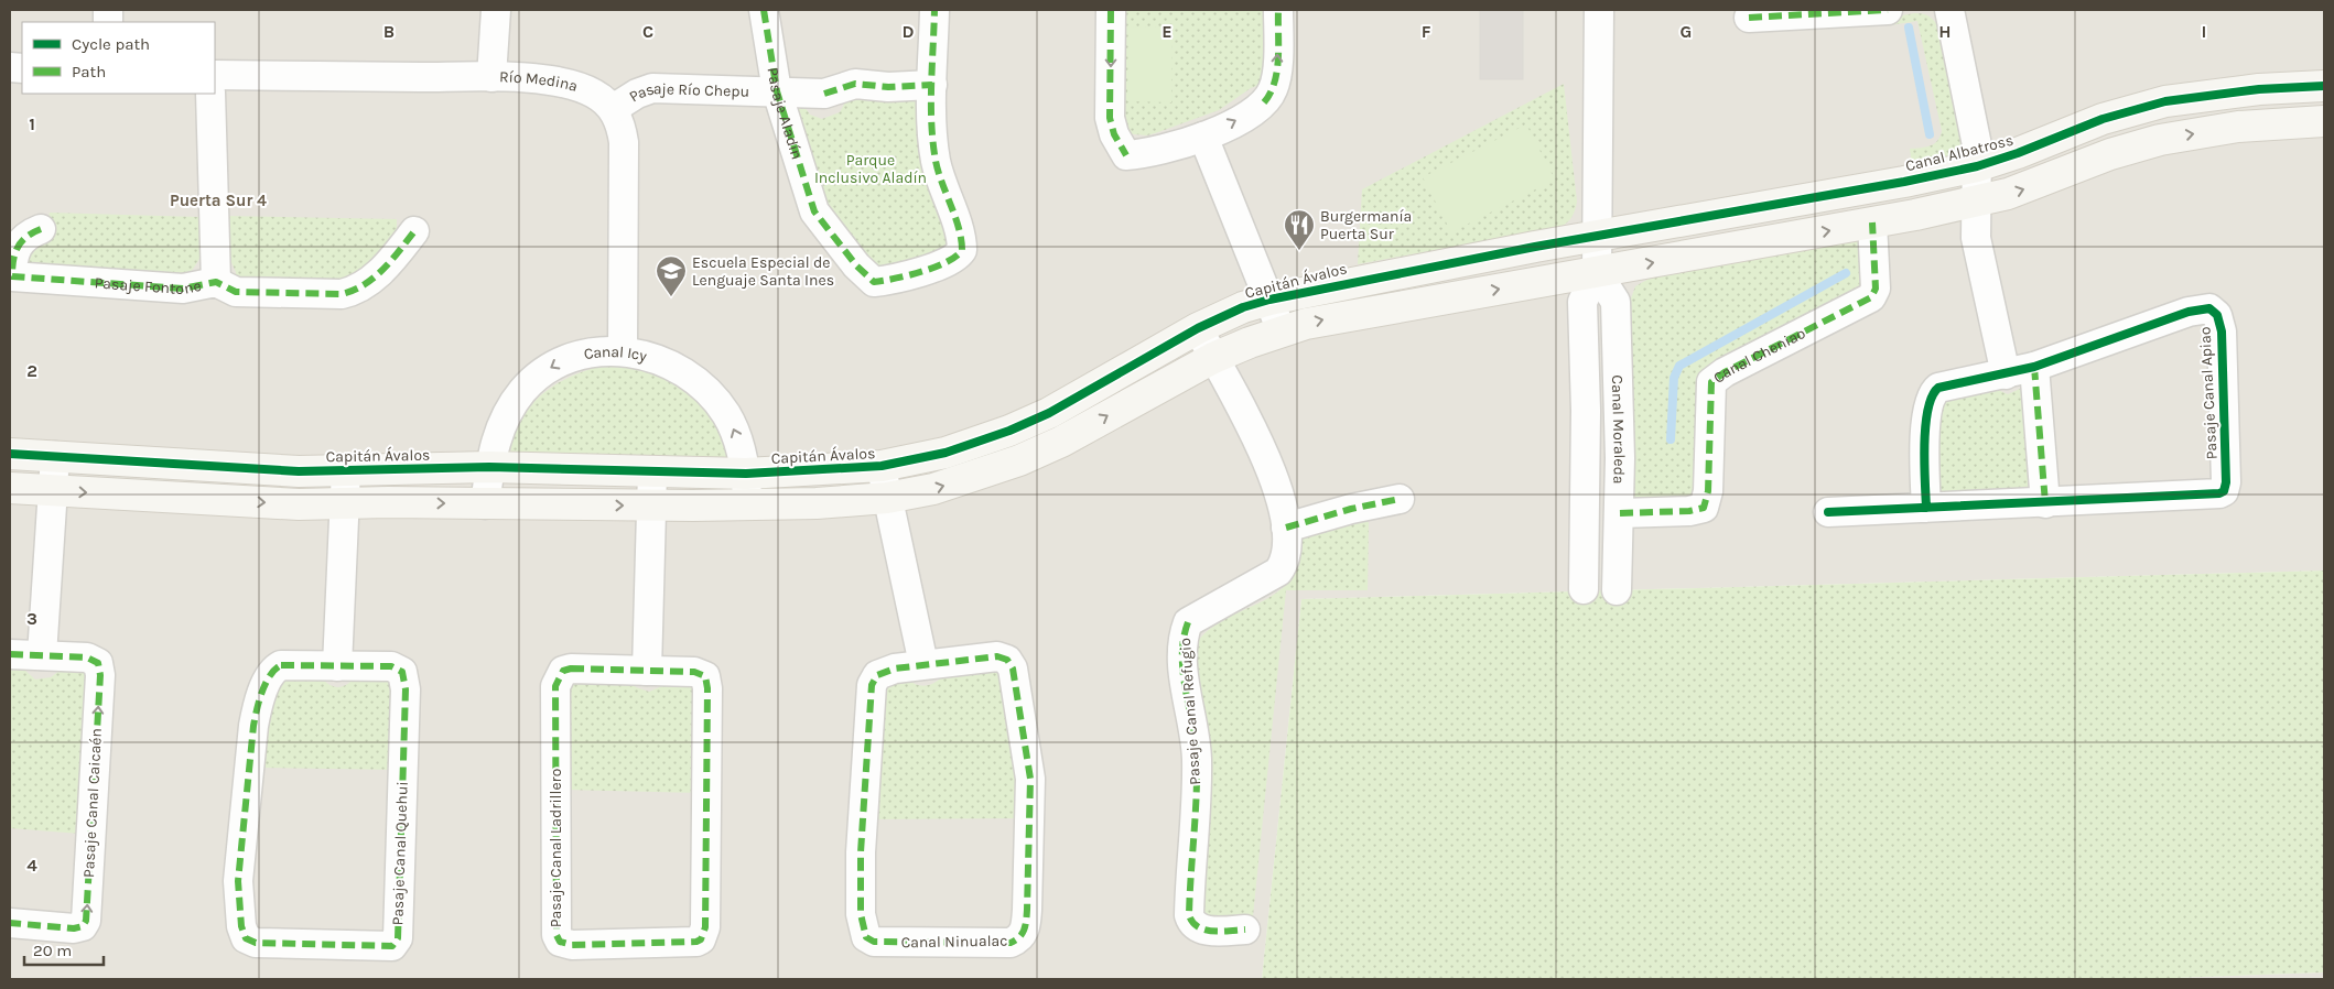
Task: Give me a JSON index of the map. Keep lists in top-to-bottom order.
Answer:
{
  "streets": {
    "street": [
      "Río Medina",
      "Pasaje Río Chepu",
      "Pasaje Aladín",
      "Canal Albatross",
      "Capitán Ávalos",
      "Pasaje Fontone",
      "Canal Cheniao",
      "Canal Icy",
      "Pasaje Canal Apiao",
      "Canal Moraleda",
      "Pasaje Canal Refugio",
      "Pasaje Canal Caicaén",
      "Pasaje Canal Ladrillero",
      "Pasaje Canal Quehui",
      "Canal Ninualac"
    ]
  },
  "crossings": [
    ["Río Medina", "Pasaje Río Chepu"],
    ["Río Medina", "Canal Icy"],
    ["Pasaje Río Chepu", "Pasaje Aladín"],
    ["Canal Albatross", "Capitán Ávalos"],
    ["Capitán Ávalos", "Canal Icy"],
    ["Capitán Ávalos", "Pasaje Canal Refugio"],
    ["Canal Cheniao", "Canal Moraleda"]
  ],
  "districts": ["Puerta Sur 4"],
  "parks": ["Parque Inclusivo Aladín"],
  "places": {
    "restaurant": ["Burgermanía Puerta Sur"],
    "school or university": ["Escuela Especial de Lenguaje Santa Ines"]
  },
  "legend": ["Cycle path", "Path"],
  "scale_bar": "20 m",
  "grid": {
    "columns": [
      "B",
      "C",
      "D",
      "E",
      "F",
      "G",
      "H",
      "I"
    ],
    "rows": [
      "1",
      "2",
      "3",
      "4"
    ]
  }
}
